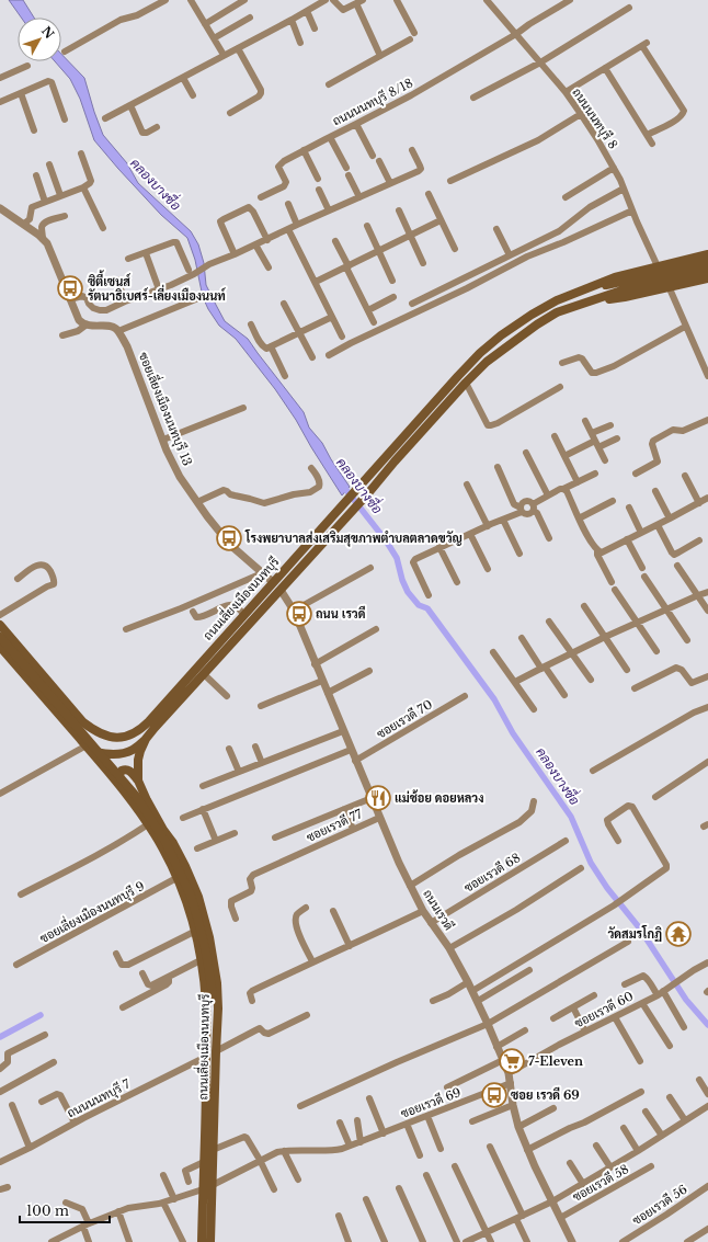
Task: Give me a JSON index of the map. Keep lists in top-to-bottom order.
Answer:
{
  "streets": {
    "main road": ["ถนนเลี่ยงเมืองนนทบุรี"],
    "street": [
      "ถนนนนทบุรี 8/18",
      "ถนนนนทบุรี 8",
      "ซอยเลี่ยงเมืองนนทบุรี 13",
      "ซอยเรวดี 70",
      "ซอยเรวดี 77",
      "ซอยเรวดี 68",
      "ถนนเรวดี",
      "ซอยเลี่ยงเมืองนนทบุรี 9",
      "ซอยเรวดี 60",
      "ถนนนนทบุรี 7",
      "ซอยเรวดี 69",
      "ซอยเรวดี 58",
      "ซอยเรวดี 56"
    ]
  },
  "crossings": [
    ["ถนนนนทบุรี 8/18", "ถนนนนทบุรี 8"],
    ["ซอยเลี่ยงเมืองนนทบุรี 13", "ถนนเลี่ยงเมืองนนทบุรี"],
    ["ถนนเลี่ยงเมืองนนทบุรี", "ถนนเรวดี"],
    ["ถนนเลี่ยงเมืองนนทบุรี", "ซอยเลี่ยงเมืองนนทบุรี 9"],
    ["ถนนเลี่ยงเมืองนนทบุรี", "ถนนนนทบุรี 7"],
    ["ถนนเลี่ยงเมืองนนทบุรี", "ซอยเรวดี 69"],
    ["ซอยเรวดี 70", "ถนนเรวดี"],
    ["ซอยเรวดี 77", "ถนนเรวดี"],
    ["ซอยเรวดี 68", "ถนนเรวดี"],
    ["ถนนเรวดี", "ซอยเรวดี 60"],
    ["ถนนเรวดี", "ซอยเรวดี 69"],
    ["ถนนเรวดี", "ซอยเรวดี 58"]
  ],
  "water": ["คลองบางซื่อ"],
  "places": {
    "bus stop": [
      "ซิตี้เซนส์ รัตนาธิเบศร์-เลี่ยงเมืองนนท์",
      "โรงพยาบาลส่งเสริมสุขภาพตำบลตลาดขวัญ",
      "ถนน เรวดี",
      "ซอย เรวดี 69"
    ],
    "restaurant": ["แม่ช้อย ดอยหลวง"],
    "temple": ["วัดสมรโกฏิ"],
    "supermarket": ["7-Eleven"]
  },
  "scale_bar": "100 m",
  "north": "top right"
}
